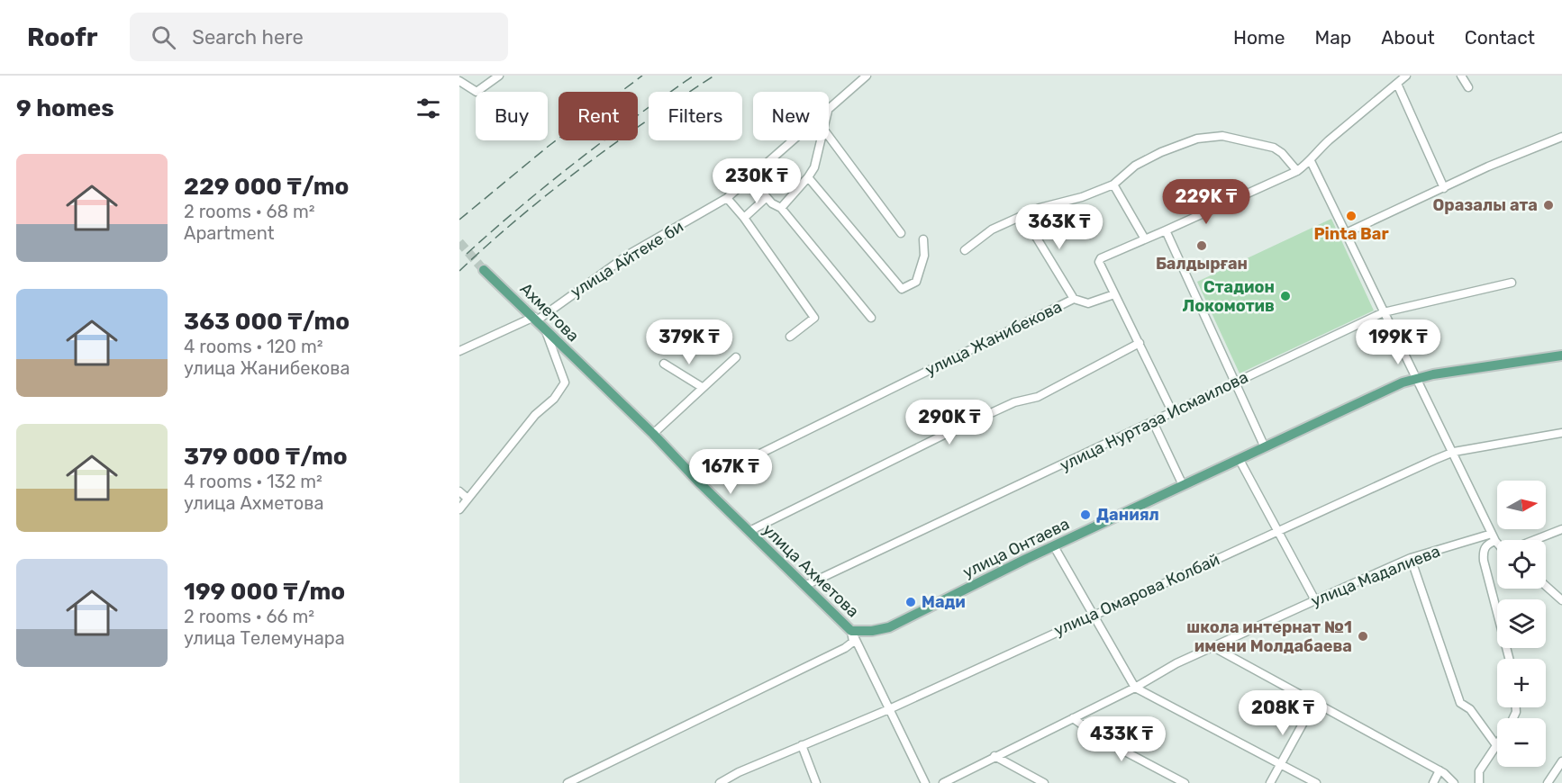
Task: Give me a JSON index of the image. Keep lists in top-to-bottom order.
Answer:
{
  "streets": {
    "main road": ["Ахметова", "улица Онтаева", "улица Ахметова"],
    "street": [
      "улица Айтеке би",
      "улица Жанибекова",
      "улица Нуртаза Исмаилова",
      "улица Мадалиева",
      "улица Омарова Колбай"
    ]
  },
  "crossings": [
    ["улица Айтеке би", "Ахметова"],
    ["Ахметова", "улица Ахметова"],
    ["улица Жанибекова", "улица Ахметова"],
    ["улица Нуртаза Исмаилова", "улица Ахметова"],
    ["улица Онтаева", "улица Ахметова"],
    ["улица Ахметова", "улица Омарова Колбай"]
  ],
  "places": [
    "Оразалы ата",
    "Pinta Bar",
    "Балдырған",
    "Стадион Локомотив",
    "Даниял",
    "Мади",
    "школа интернат №1 имени Молдабаева"
  ],
  "north": "right",
  "page": {
    "header": "Roofr",
    "search": "Search here",
    "nav": [
      "Home",
      "Map",
      "About",
      "Contact"
    ],
    "heading": "9 homes",
    "chip": [
      "Buy",
      "Rent",
      "Filters",
      "New"
    ],
    "list": [
      {
        "name": "229 000 ₸/mo",
        "note": "2 rooms · 68 m² · Apartment"
      },
      {
        "name": "363 000 ₸/mo",
        "note": "4 rooms · 120 m² · улица Жанибекова"
      },
      {
        "name": "379 000 ₸/mo",
        "note": "4 rooms · 132 m² · улица Ахметова"
      },
      {
        "name": "199 000 ₸/mo",
        "note": "2 rooms · 66 m² · улица Телемунара"
      }
    ],
    "price": [
      "230K ₸",
      "229K ₸",
      "363K ₸",
      "379K ₸",
      "199K ₸",
      "290K ₸",
      "167K ₸",
      "208K ₸",
      "433K ₸"
    ],
    "map_buttons": ["+", "−"]
  }
}
